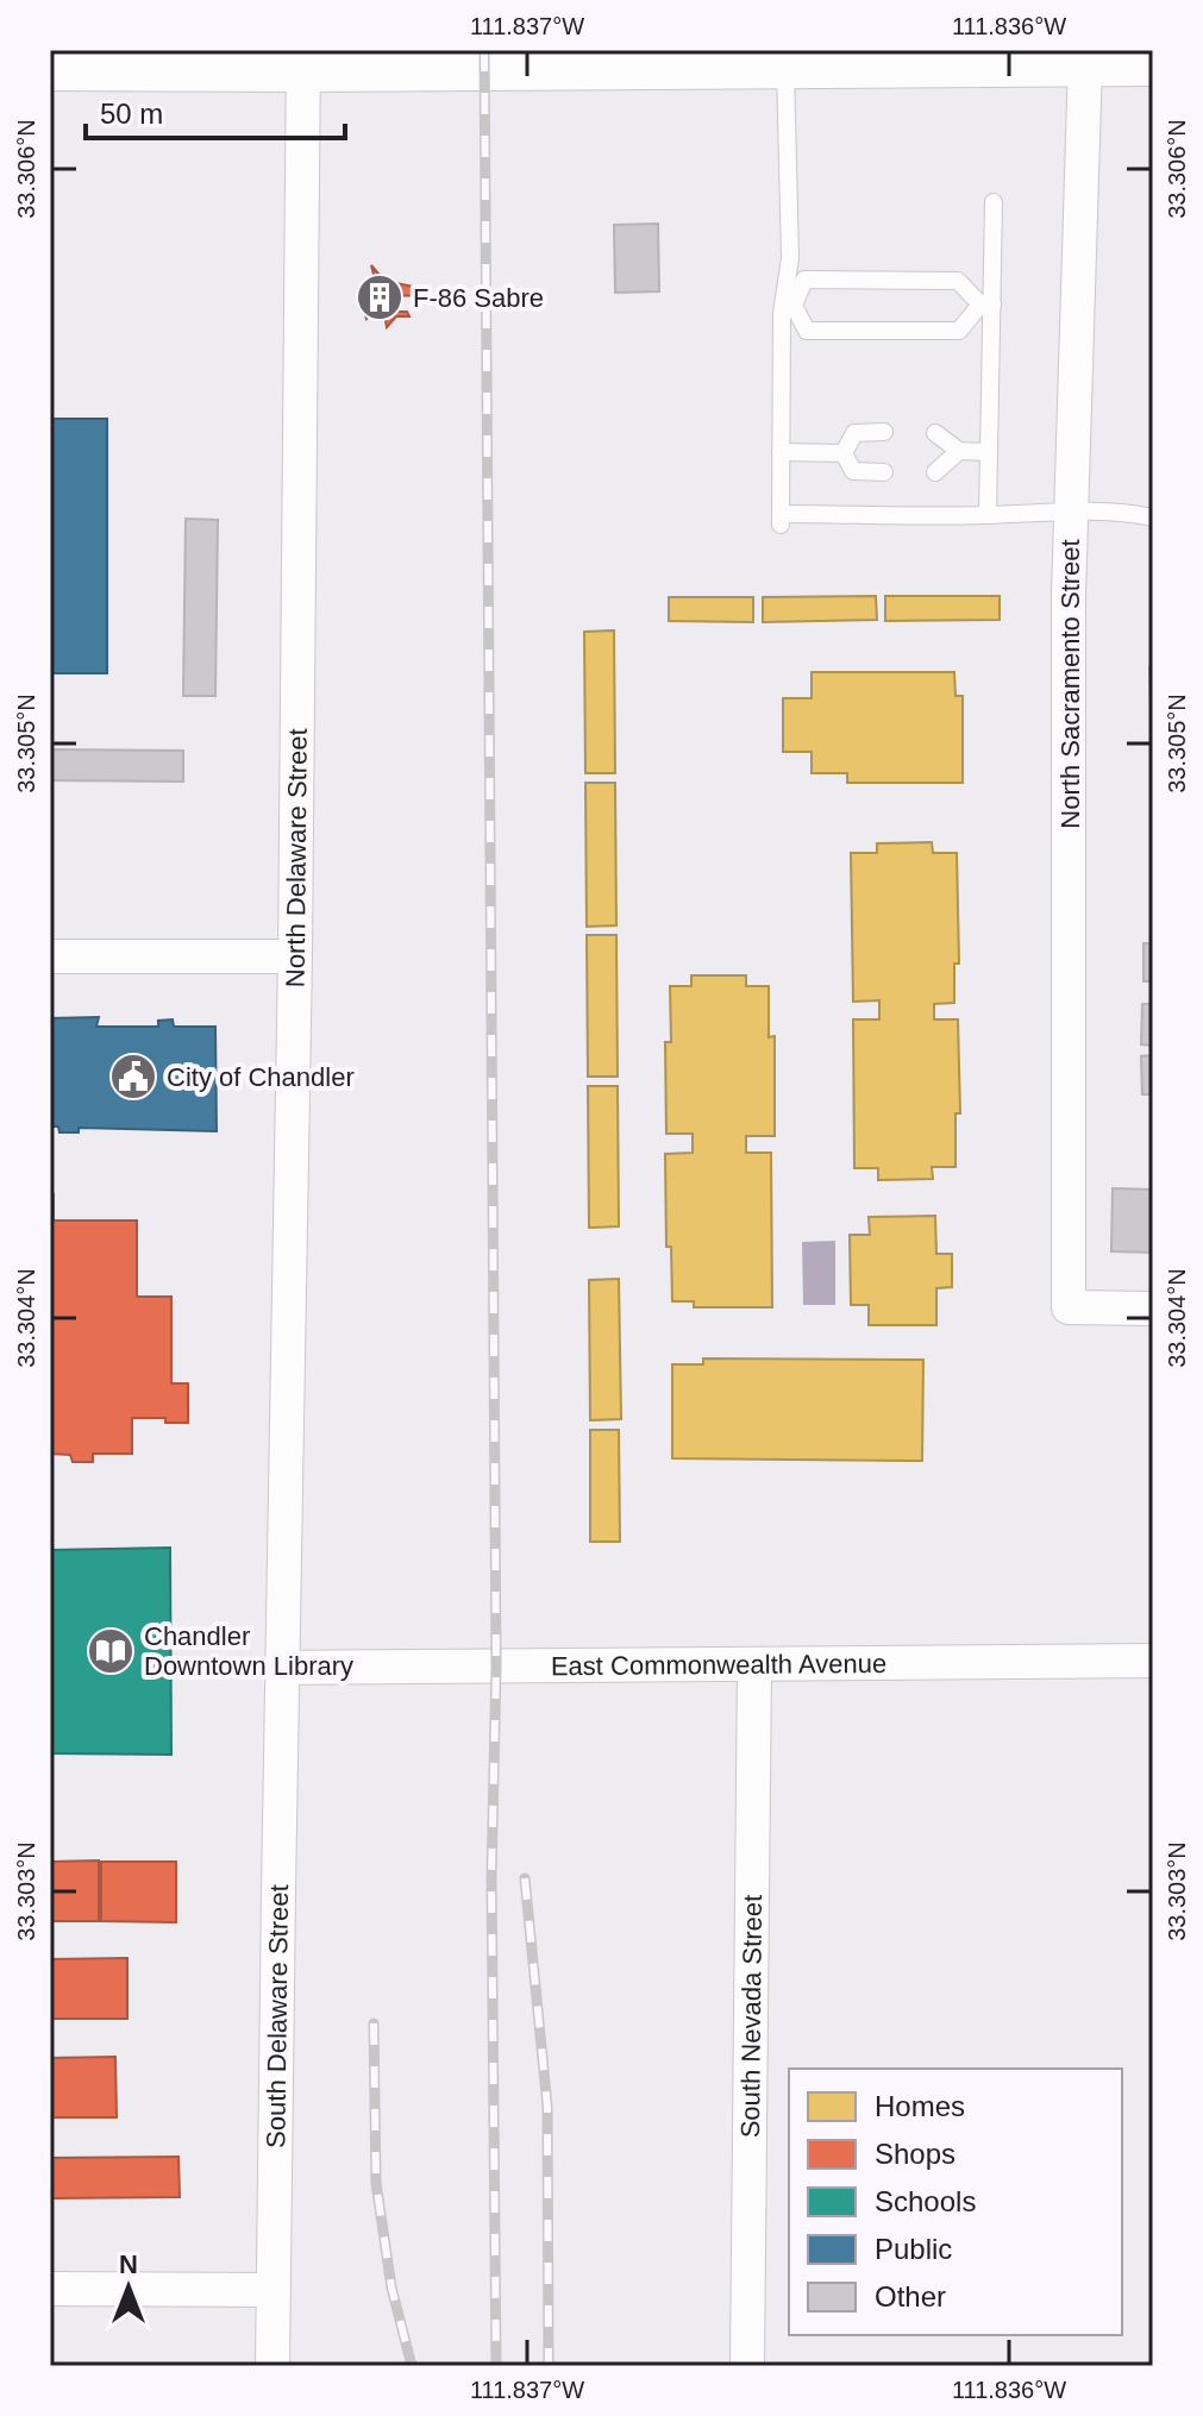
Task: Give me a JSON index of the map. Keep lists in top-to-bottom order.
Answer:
{
  "streets": {
    "street": [
      "North Sacramento Street",
      "North Delaware Street",
      "East Commonwealth Avenue",
      "South Nevada Street",
      "South Delaware Street"
    ]
  },
  "crossings": [
    ["North Delaware Street", "East Commonwealth Avenue"],
    ["North Delaware Street", "South Delaware Street"],
    ["East Commonwealth Avenue", "South Nevada Street"],
    ["East Commonwealth Avenue", "South Delaware Street"]
  ],
  "places": {
    "building": ["F-86 Sabre"],
    "public building": ["City of Chandler"],
    "library": ["Chandler Downtown Library"]
  },
  "legend": [
    "Homes",
    "Shops",
    "Schools",
    "Public",
    "Other"
  ],
  "scale_bar": "50 m",
  "north": "top",
  "coordinates": [
    "111.837°W",
    "111.836°W",
    "33.306°N",
    "33.305°N",
    "33.304°N",
    "33.303°N"
  ]
}
